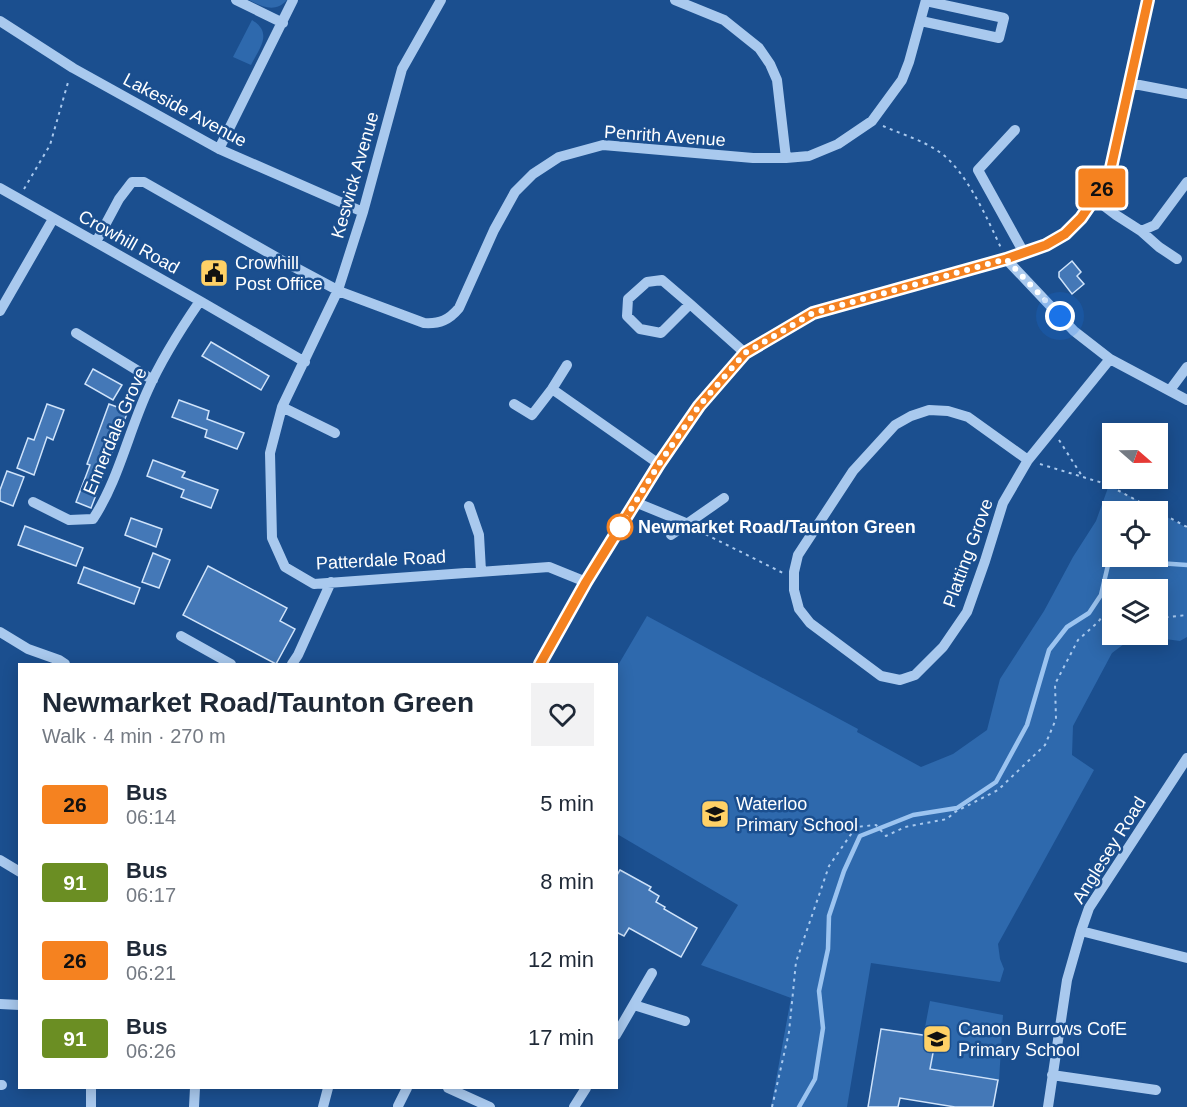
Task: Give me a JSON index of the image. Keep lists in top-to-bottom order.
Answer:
{
  "streets": {
    "street": [
      "Lakeside Avenue",
      "Penrith Avenue",
      "Keswick Avenue",
      "Crowhill Road",
      "Ennerdale Grove",
      "Platting Grove",
      "Patterdale Road",
      "Anglesey Road"
    ]
  },
  "crossings": [
    ["Lakeside Avenue", "Keswick Avenue"],
    ["Penrith Avenue", "Keswick Avenue"],
    ["Keswick Avenue", "Crowhill Road"],
    ["Keswick Avenue", "Patterdale Road"],
    ["Crowhill Road", "Ennerdale Grove"],
    ["Crowhill Road", "Patterdale Road"]
  ],
  "places": {
    "public building": ["Crowhill Post Office"],
    "other": ["Newmarket Road/Taunton Green"],
    "school or university": ["Waterloo Primary School", "Canon Burrows CofE Primary School"]
  },
  "lines": ["bus line 26"],
  "north": "right",
  "page": {
    "on_map": "26",
    "heading": ["Newmarket Road/Taunton Green", "Walk · 4 min · 270 m"],
    "list": [
      {
        "mark": "26",
        "name": "Bus",
        "note": "06:14",
        "value": "5 min"
      },
      {
        "mark": "91",
        "name": "Bus",
        "note": "06:17",
        "value": "8 min"
      },
      {
        "mark": "26",
        "name": "Bus",
        "note": "06:21",
        "value": "12 min"
      },
      {
        "mark": "91",
        "name": "Bus",
        "note": "06:26",
        "value": "17 min"
      }
    ]
  }
}
